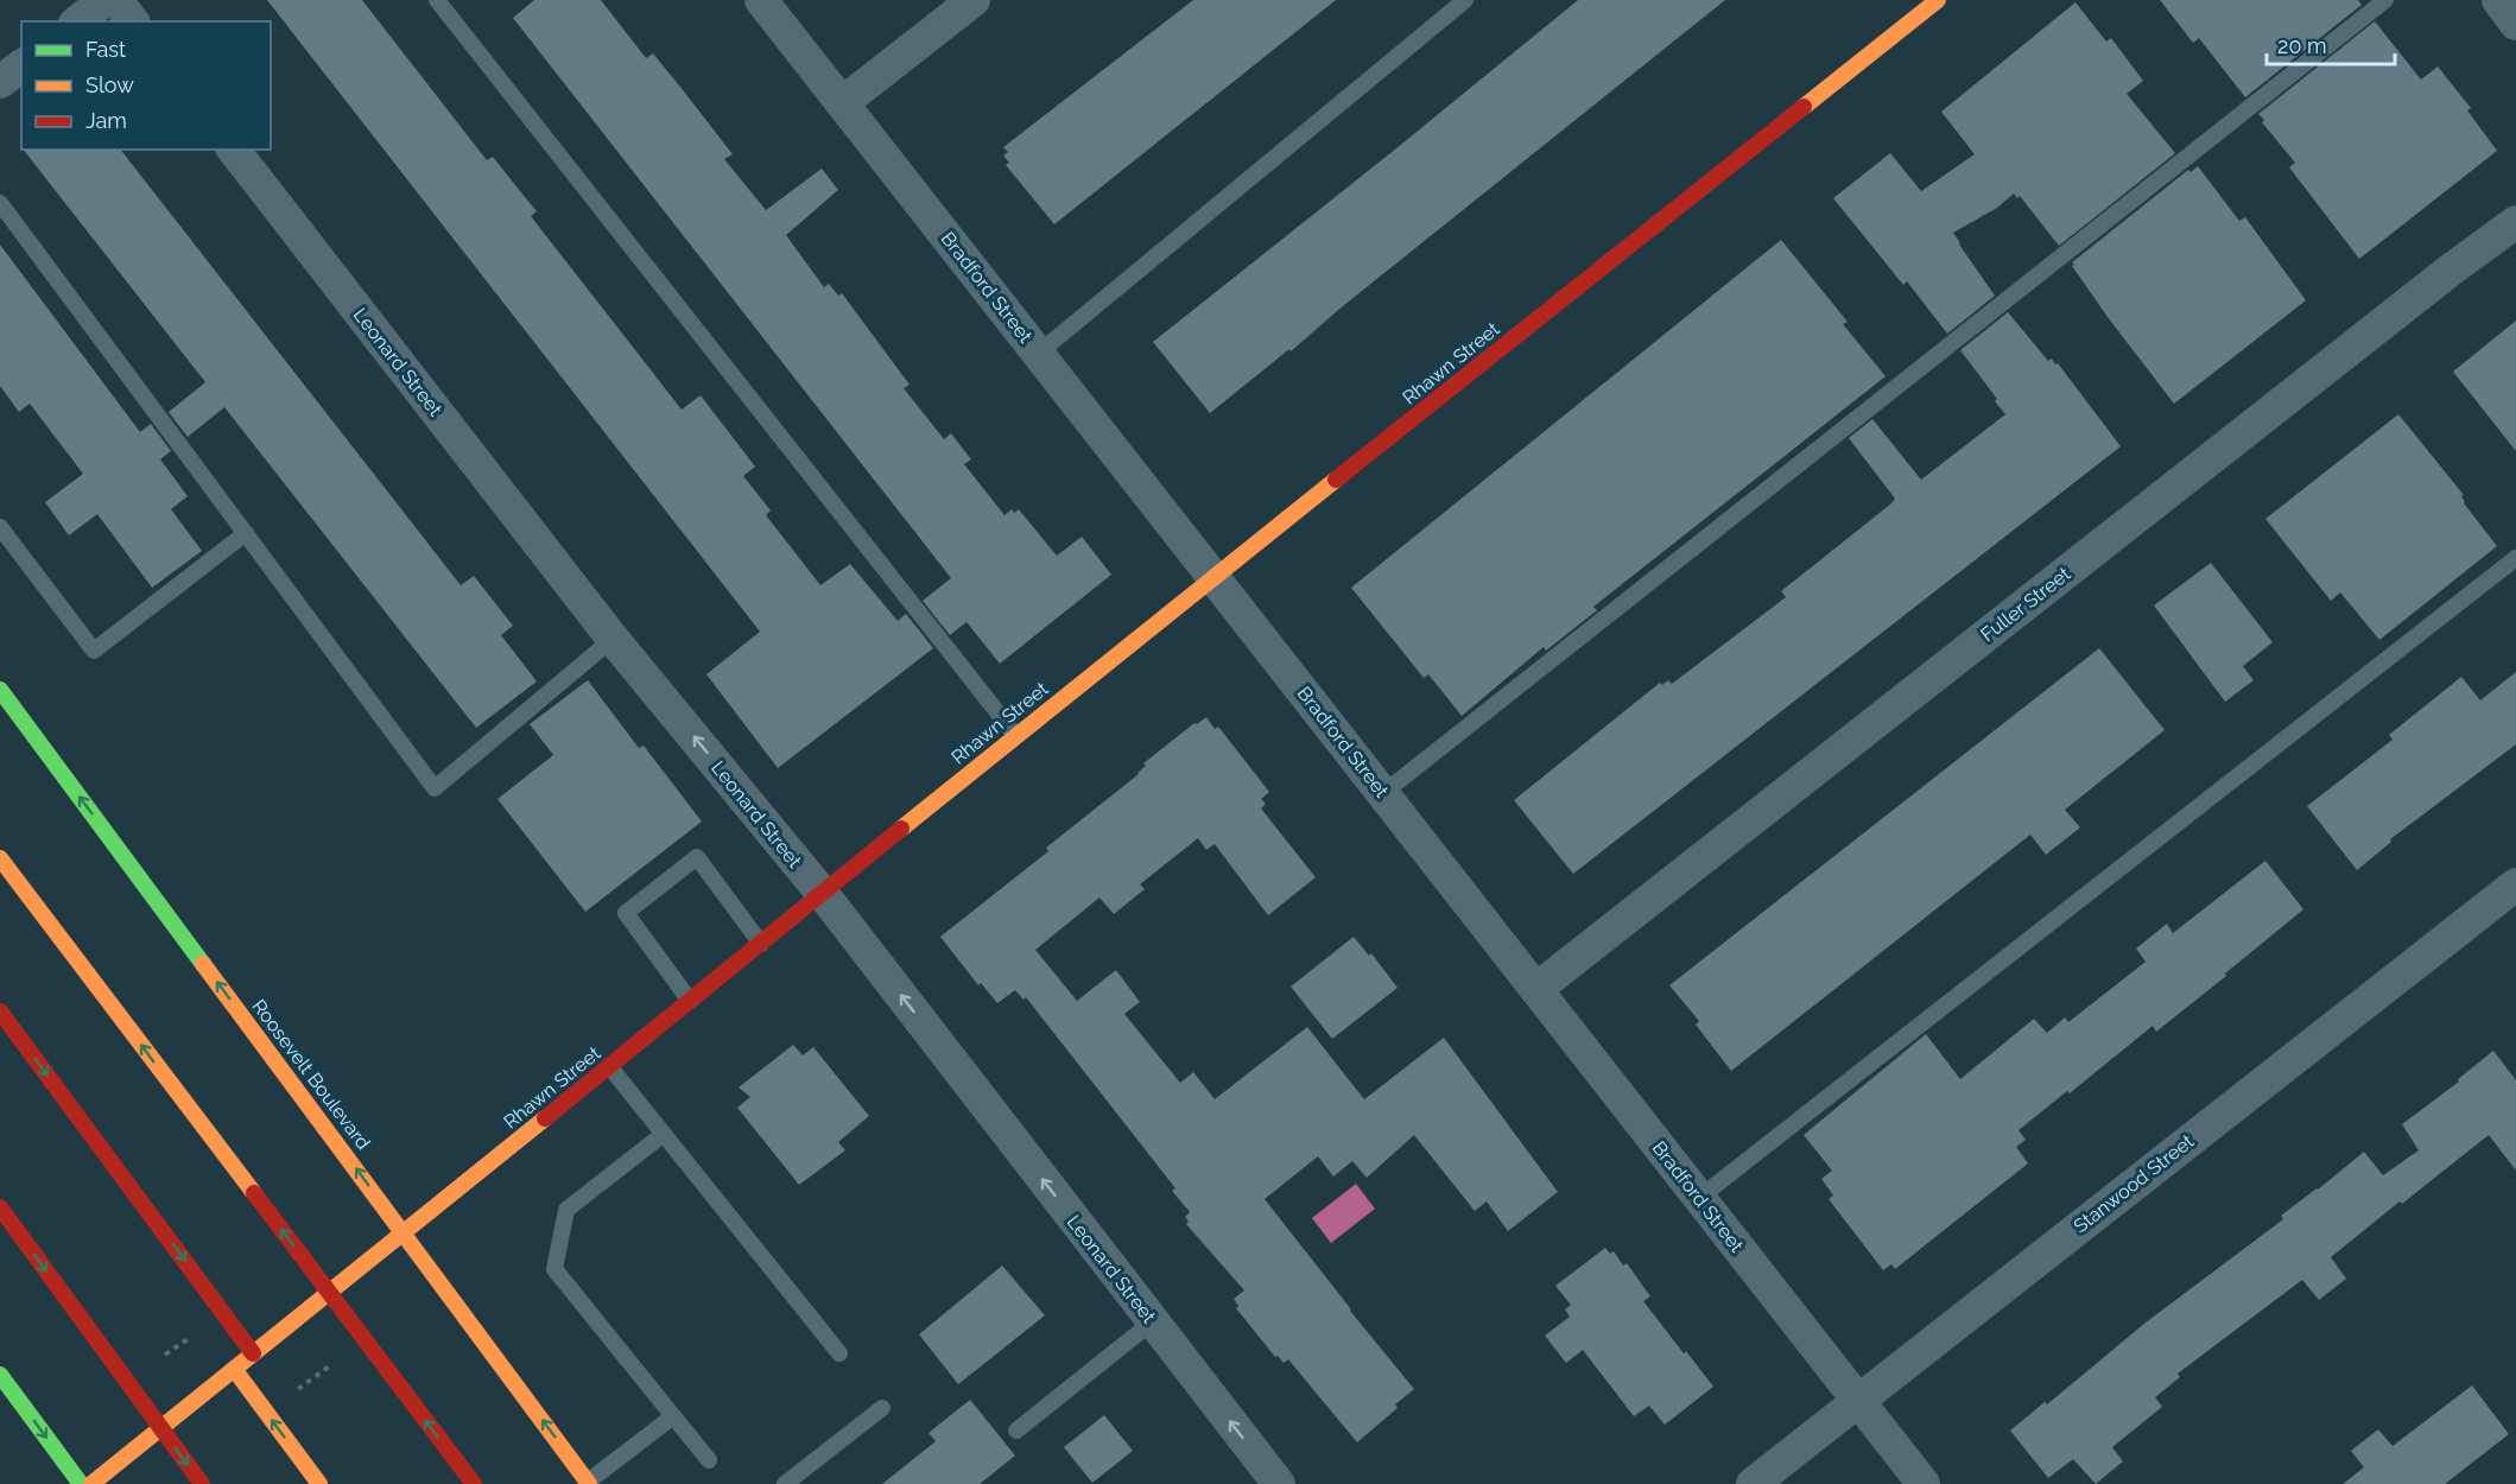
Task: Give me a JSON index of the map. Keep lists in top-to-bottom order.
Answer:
{
  "streets": {
    "main road": ["Rhawn Street", "Roosevelt Boulevard"],
    "street": [
      "Bradford Street",
      "Leonard Street",
      "Fuller Street",
      "Stanwood Street"
    ]
  },
  "crossings": [
    ["Bradford Street", "Rhawn Street"],
    ["Bradford Street", "Fuller Street"],
    ["Bradford Street", "Stanwood Street"],
    ["Leonard Street", "Rhawn Street"],
    ["Rhawn Street", "Roosevelt Boulevard"]
  ],
  "one_way": ["Leonard Street"],
  "legend": ["Fast", "Slow", "Jam"],
  "scale_bar": "20 m"
}
